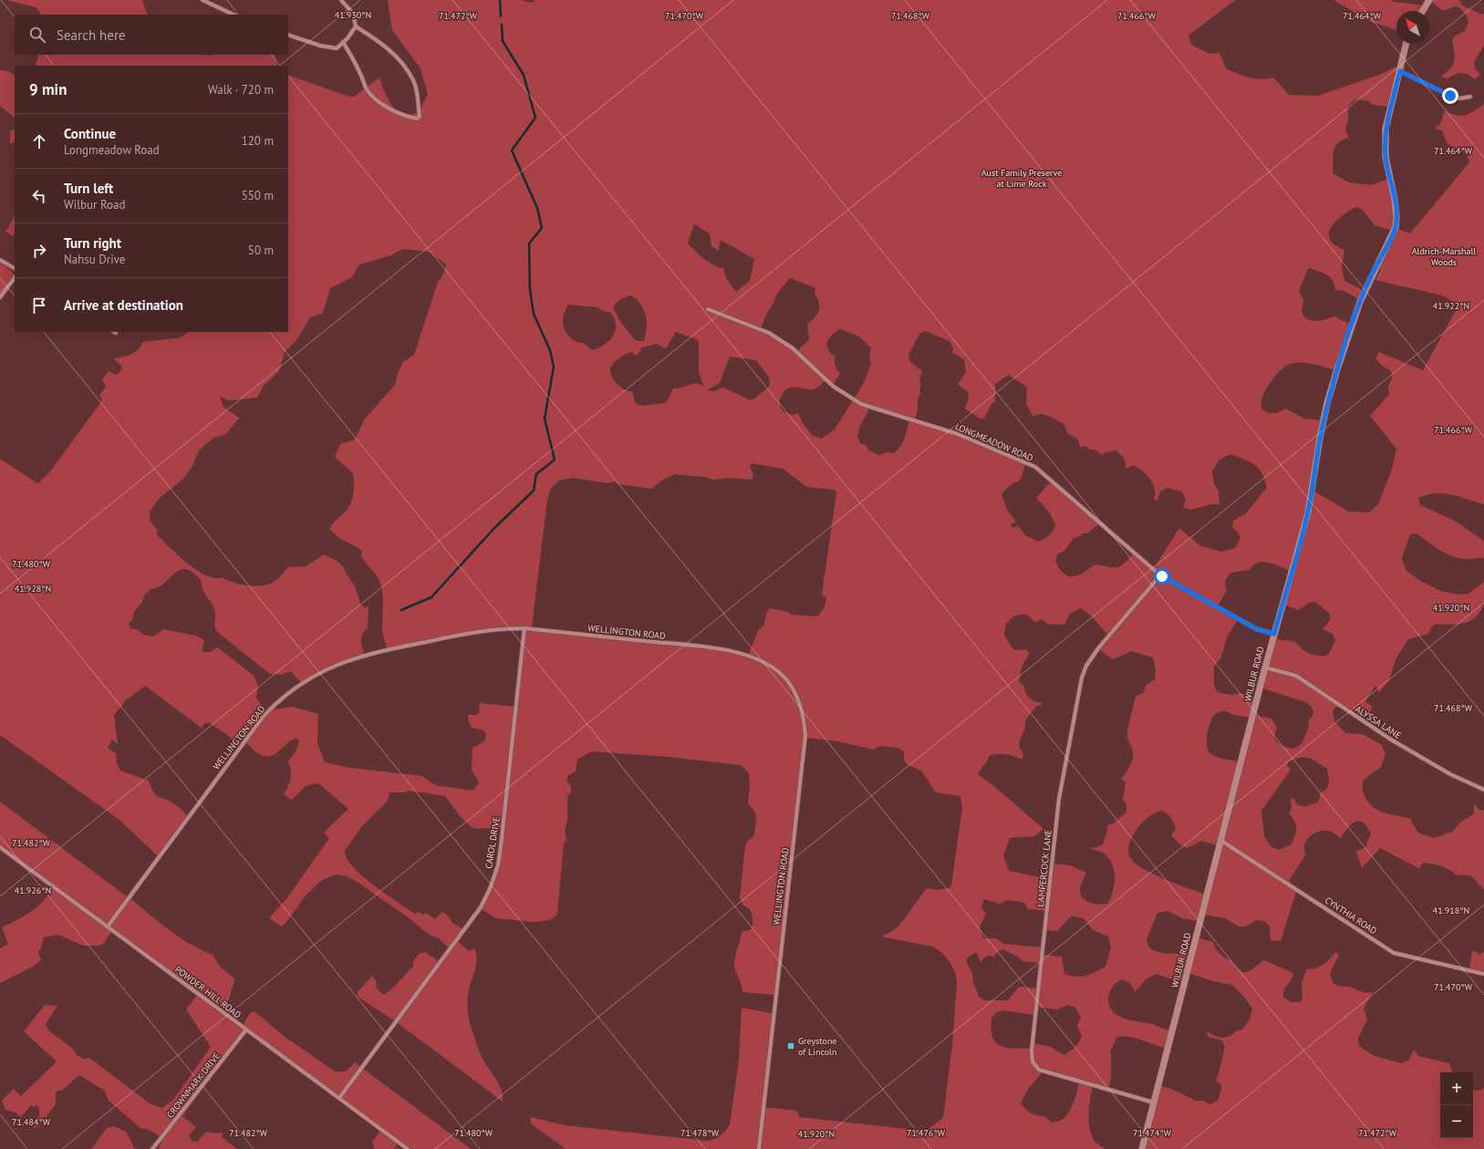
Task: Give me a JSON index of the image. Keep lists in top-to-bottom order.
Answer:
{
  "streets": {
    "street": [
      "LONGMEADOW ROAD",
      "WELLINGTON ROAD",
      "WILBUR ROAD",
      "ALYSSA LANE",
      "CAROL DRIVE",
      "LAMPERCOCK LANE",
      "CYNTHIA ROAD",
      "POWDER HILL ROAD",
      "CROWNMARK DRIVE"
    ]
  },
  "crossings": [
    ["LONGMEADOW ROAD", "WILBUR ROAD"],
    ["LONGMEADOW ROAD", "LAMPERCOCK LANE"],
    ["WELLINGTON ROAD", "CAROL DRIVE"],
    ["WELLINGTON ROAD", "POWDER HILL ROAD"],
    ["WILBUR ROAD", "ALYSSA LANE"],
    ["WILBUR ROAD", "LAMPERCOCK LANE"],
    ["WILBUR ROAD", "CYNTHIA ROAD"],
    ["CAROL DRIVE", "POWDER HILL ROAD"],
    ["POWDER HILL ROAD", "CROWNMARK DRIVE"]
  ],
  "parks": ["Aust Family Preserve at Lime Rock", "Aldrich-Marshall Woods"],
  "places": {
    "transit": ["Greystone of Lincoln"]
  },
  "north": "top left",
  "page": {
    "search": "Search here",
    "heading": ["9 min", "Walk · 720 m"],
    "list": [
      ["Continue", "Longmeadow Road", "120 m"],
      ["Turn left", "Wilbur Road", "550 m"],
      ["Turn right", "Nahsu Drive", "50 m"],
      "Arrive at destination"
    ],
    "map_buttons": ["+", "−"]
  },
  "coordinates": [
    "41.930°N",
    "71.472°W",
    "71.470°W",
    "71.468°W",
    "71.466°W",
    "71.464°W",
    "41.922°N",
    "71.480°W",
    "41.928°N",
    "41.920°N",
    "71.482°W",
    "41.926°N",
    "41.918°N",
    "71.484°W",
    "71.478°W",
    "71.476°W",
    "71.474°W"
  ]
}
